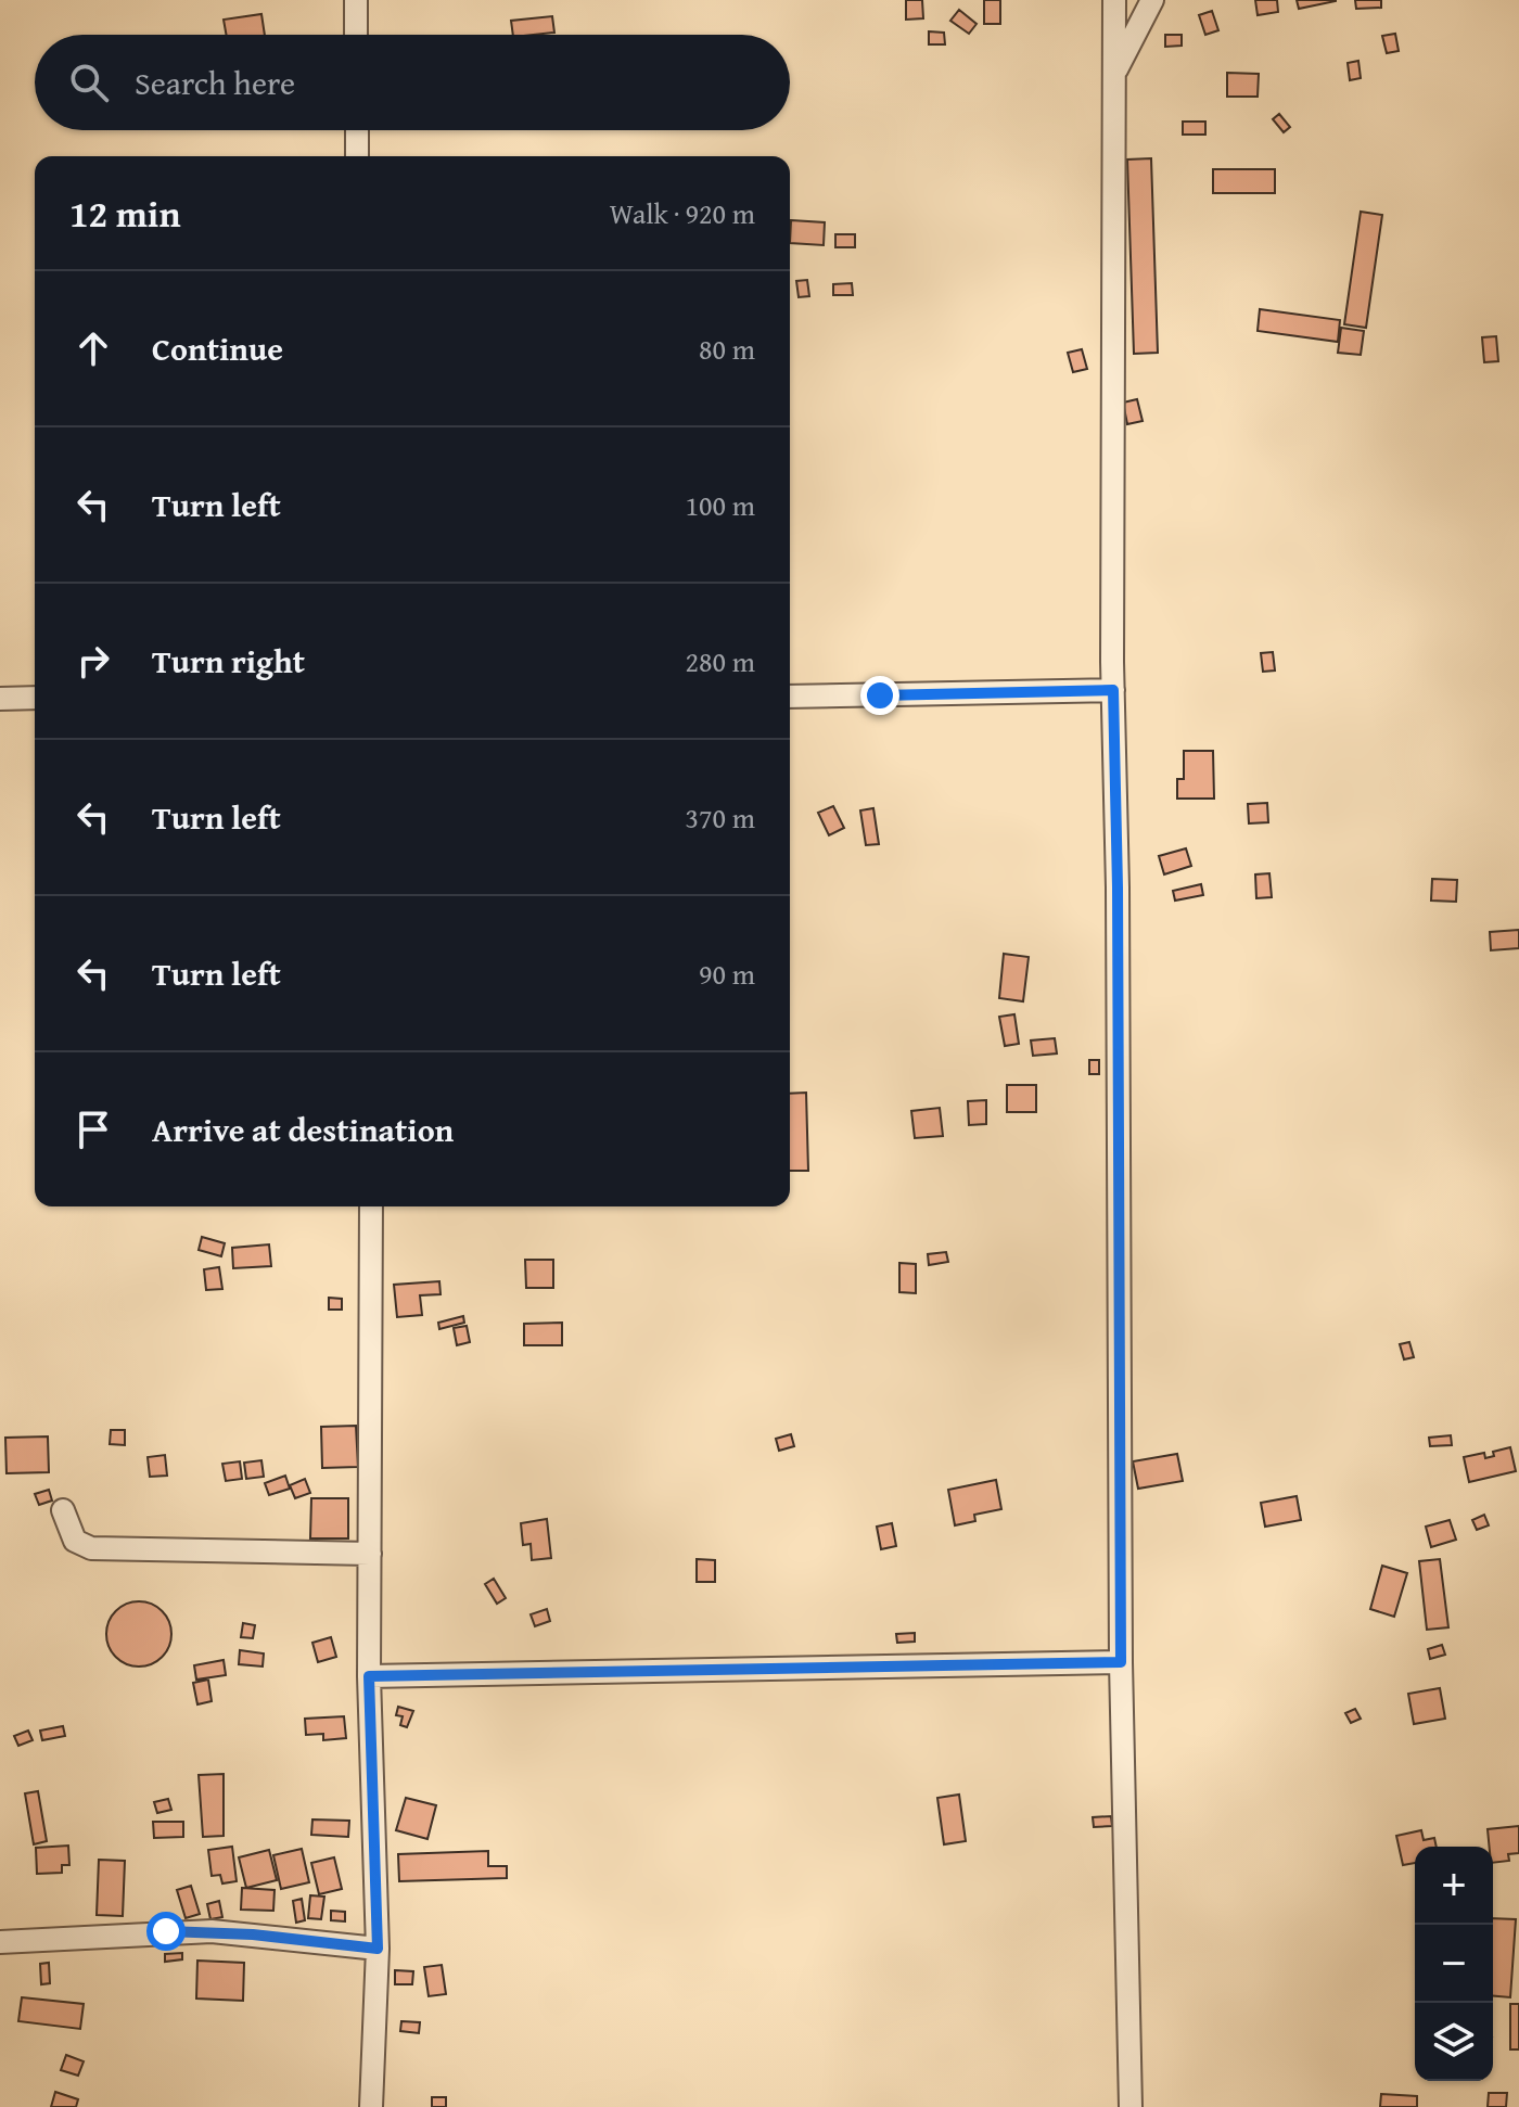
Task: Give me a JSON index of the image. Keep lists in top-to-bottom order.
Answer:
{
  "page": {
    "search": "Search here",
    "heading": ["12 min", "Walk · 920 m"],
    "list": [
      ["Continue", "80 m"],
      ["Turn left", "100 m"],
      ["Turn right", "280 m"],
      ["Turn left", "370 m"],
      ["Turn left", "90 m"],
      "Arrive at destination"
    ],
    "map_buttons": ["+", "−"]
  }
}
